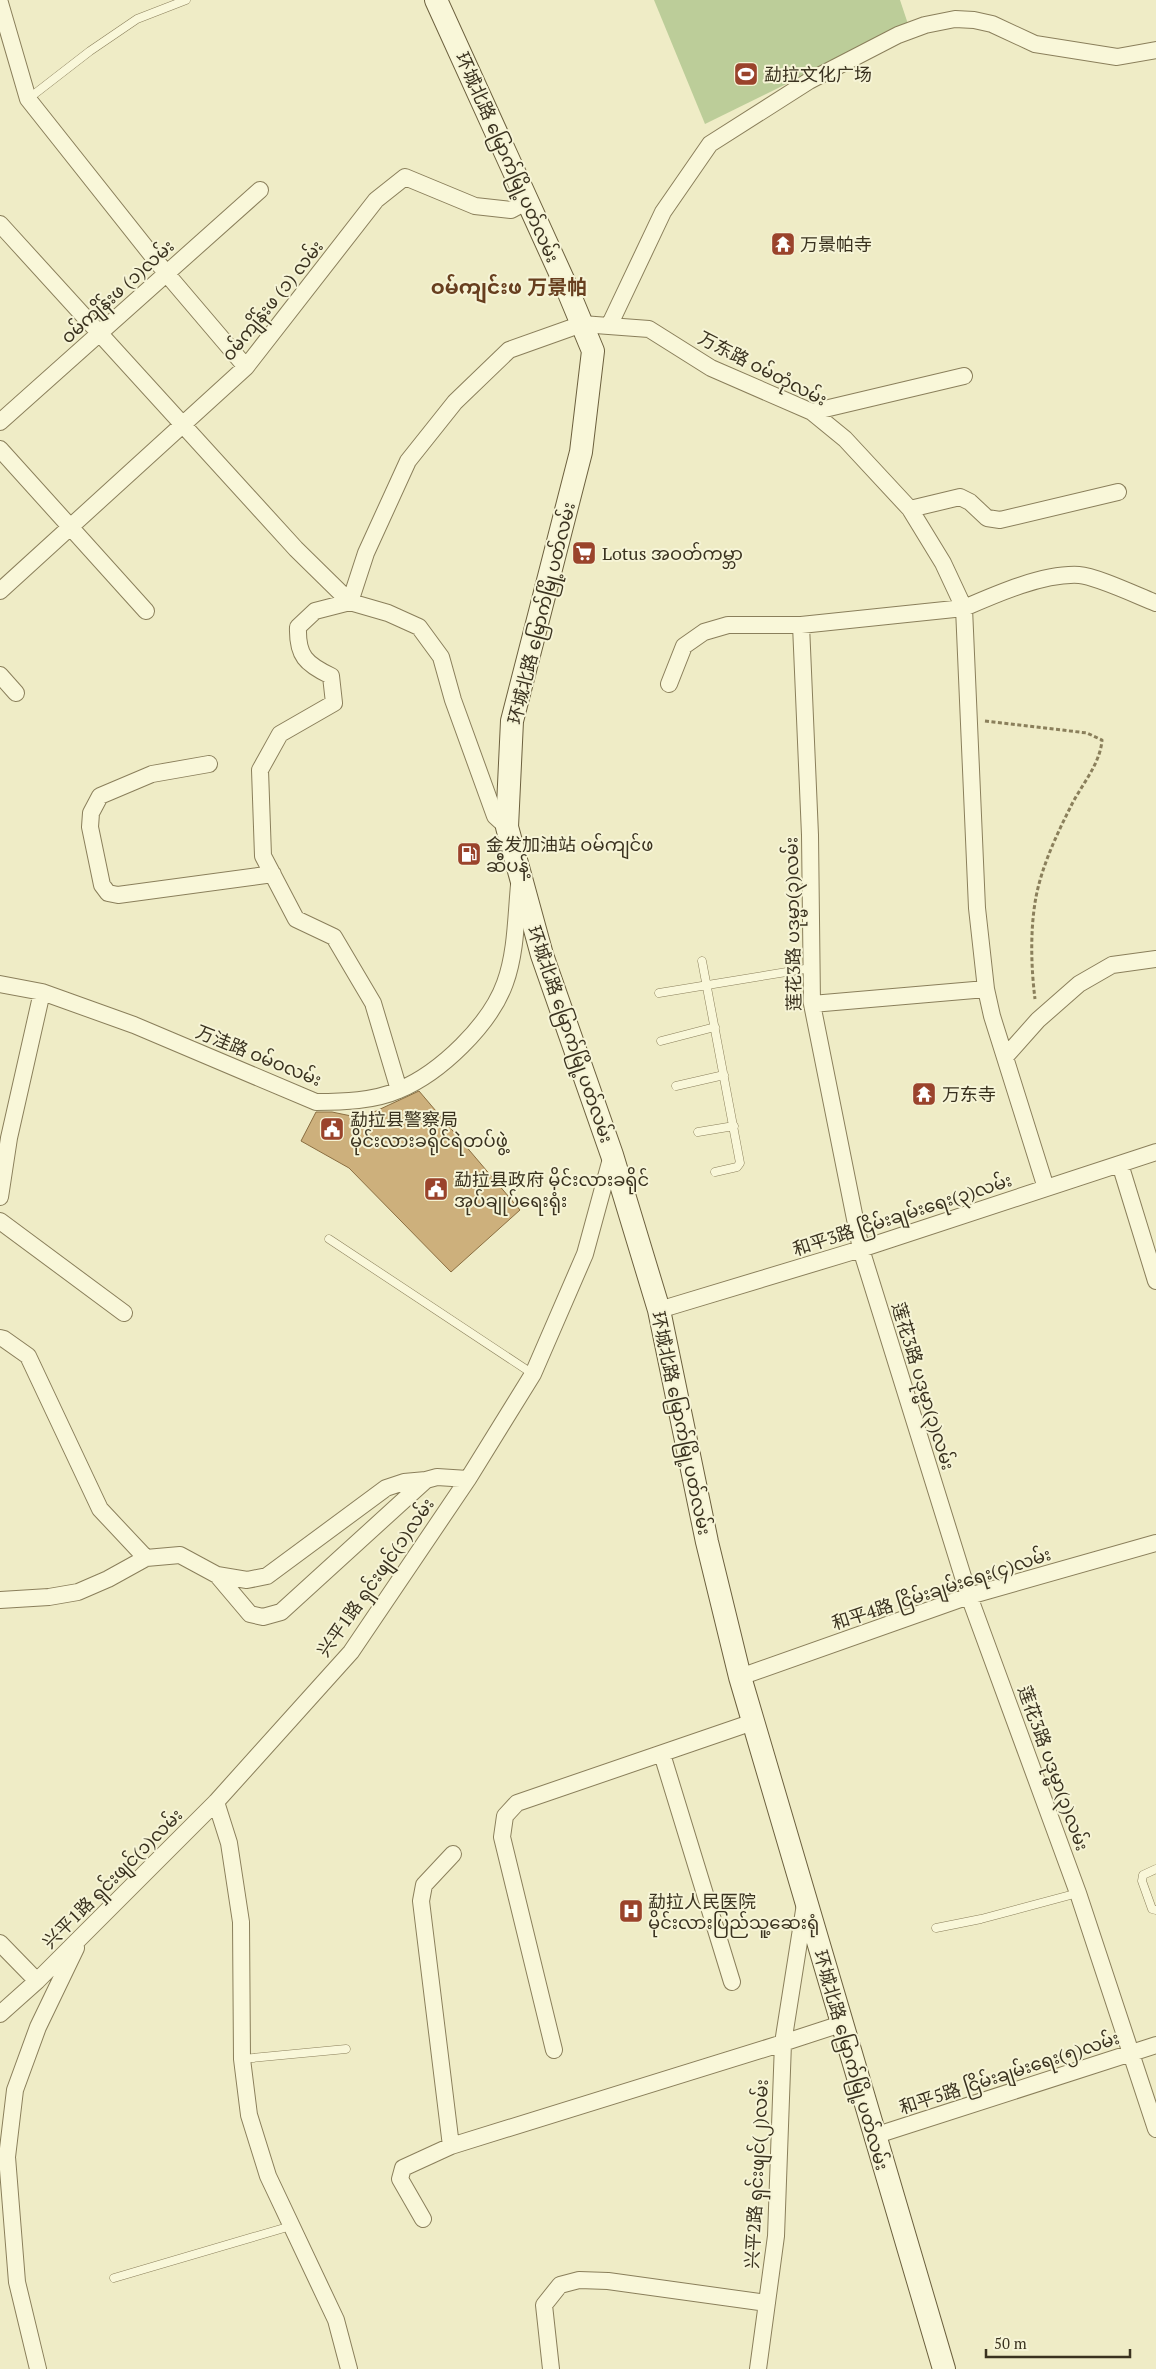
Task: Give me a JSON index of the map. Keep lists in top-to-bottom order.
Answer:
{
  "streets": {
    "street": [
      "环城北路 မြောက်မြို့ပတ်လမ်း",
      "ဝမ်ကျိန်းဖ (၁)လမ်း",
      "ဝမ်ကျိန်းဖ (၁) လမ်း",
      "万东路 ဝမ်တုံလမ်း",
      "莲花3路 ပဒုမ္မာ(၃)လမ်း",
      "万洼路 ဝမ်ဝလမ်း",
      "和平3路 ငြိမ်းချမ်းရေး(၃)လမ်း",
      "兴平1路 ရှင်းဖျင်(၁)လမ်း",
      "和平4路 ငြိမ်းချမ်းရေး(၄)လမ်း",
      "和平5路 ငြိမ်းချမ်းရေး(၅)လမ်း",
      "兴平2路 ရှင်းဖျင်(၂)လမ်း"
    ]
  },
  "crossings": [
    ["环城北路 မြောက်မြို့ပတ်လမ်း", "ဝမ်ကျိန်းဖ (၁) လမ်း"],
    ["环城北路 မြောက်မြို့ပတ်လမ်း", "万东路 ဝမ်တုံလမ်း"],
    ["环城北路 မြောက်မြို့ပတ်လမ်း", "万洼路 ဝမ်ဝလမ်း"],
    ["环城北路 မြောက်မြို့ပတ်လမ်း", "和平3路 ငြိမ်းချမ်းရေး(၃)လမ်း"],
    ["环城北路 မြောက်မြို့ပတ်လမ်း", "兴平1路 ရှင်းဖျင်(၁)လမ်း"],
    ["环城北路 မြောက်မြို့ပတ်လမ်း", "和平4路 ငြိမ်းချမ်းရေး(၄)လမ်း"],
    ["环城北路 မြောက်မြို့ပတ်လမ်း", "和平5路 ငြိမ်းချမ်းရေး(၅)လမ်း"],
    ["环城北路 မြောက်မြို့ပတ်လမ်း", "兴平2路 ရှင်းဖျင်(၂)လမ်း"],
    ["莲花3路 ပဒုမ္မာ(၃)လမ်း", "和平3路 ငြိမ်းချမ်းရေး(၃)လမ်း"],
    ["莲花3路 ပဒုမ္မာ(၃)လမ်း", "和平4路 ငြိမ်းချမ်းရေး(၄)လမ်း"],
    ["莲花3路 ပဒုမ္မာ(၃)လမ်း", "和平5路 ငြိမ်းချမ်းရေး(၅)လမ်း"]
  ],
  "districts": ["ဝမ်ကျင်းဖ 万景帕"],
  "places": {
    "sports": ["勐拉文化广场"],
    "temple": ["万景帕寺", "万东寺"],
    "supermarket": ["Lotus အဝတ်ကမ္ဘာ"],
    "fuel station": ["金发加油站 ဝမ်ကျင်ဖ ဆီပန့်"],
    "public building": ["勐拉县警察局 မိုင်းလားခရိုင်ရဲတပ်ဖွဲ့", "勐拉县政府 မိုင်းလားခရိုင် အုပ်ချုပ်ရေးရုံး"],
    "hospital": ["勐拉人民医院 မိုင်းလားပြည်သူ့ဆေးရုံ"]
  },
  "scale_bar": "50 m"
}
